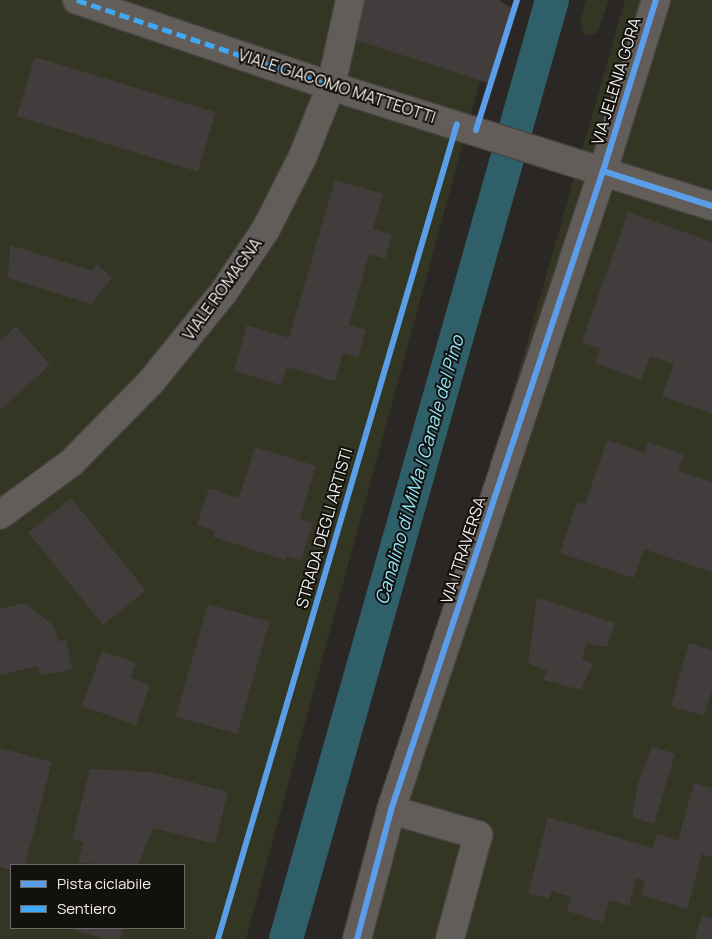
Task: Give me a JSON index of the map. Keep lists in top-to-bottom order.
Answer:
{
  "streets": {
    "street": [
      "VIA JELENIA GORA",
      "VIALE GIACOMO MATTEOTTI",
      "VIALE ROMAGNA",
      "VIA I TRAVERSA"
    ],
    "cycle path": ["STRADA DEGLI ARTISTI"]
  },
  "crossings": [
    ["VIA JELENIA GORA", "VIALE GIACOMO MATTEOTTI"],
    ["VIA JELENIA GORA", "VIA I TRAVERSA"],
    ["VIALE GIACOMO MATTEOTTI", "VIALE ROMAGNA"],
    ["VIALE GIACOMO MATTEOTTI", "VIA I TRAVERSA"]
  ],
  "water": ["Canalino di MiMa | Canale del Pino"],
  "legend": ["Pista ciclabile", "Sentiero"]
}
